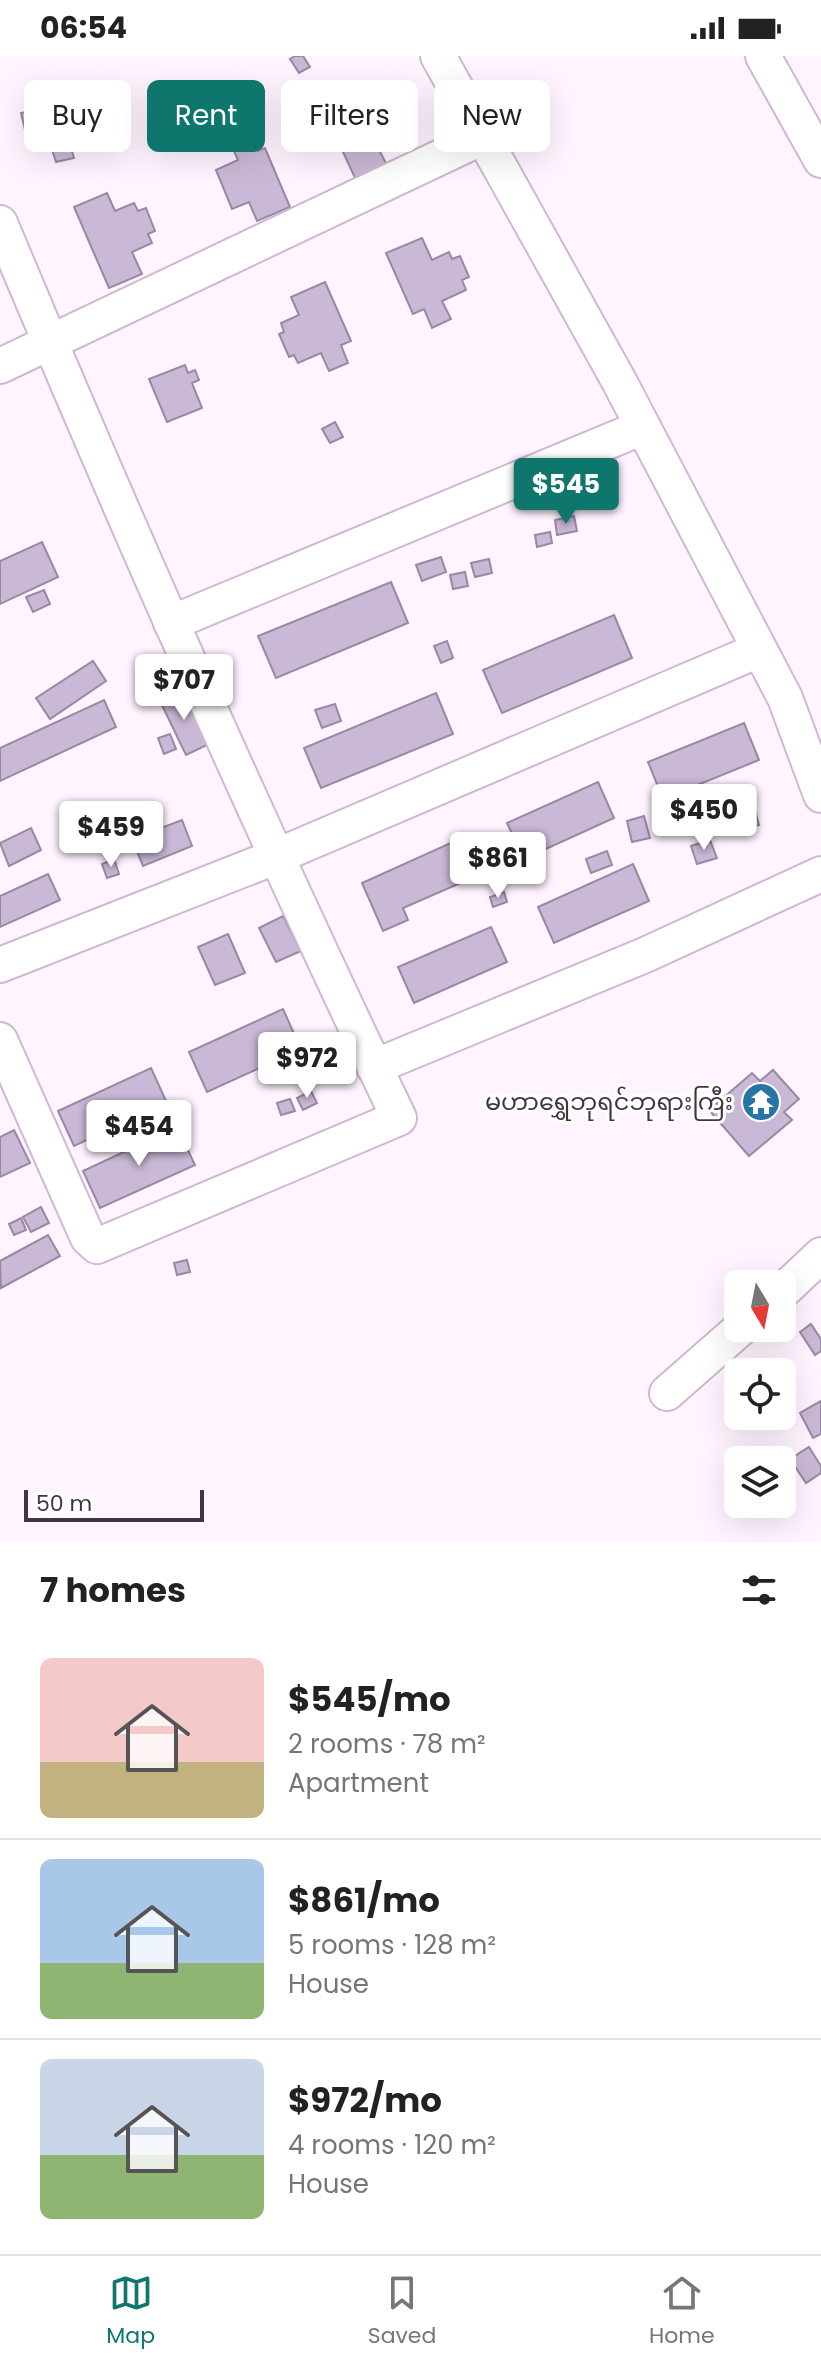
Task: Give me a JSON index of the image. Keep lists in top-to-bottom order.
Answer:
{
  "places": {
    "temple": ["မဟာရွှေဘုရင်ဘုရားကြီး"]
  },
  "scale_bar": "50 m",
  "north": "bottom",
  "page": {
    "status": "06:54",
    "chip": [
      "Buy",
      "Rent",
      "Filters",
      "New"
    ],
    "price": [
      "$545",
      "$707",
      "$450",
      "$459",
      "$861",
      "$972",
      "$454"
    ],
    "scale": "50 m",
    "heading": "7 homes",
    "list": [
      {
        "name": "$545/mo",
        "note": "2 rooms · 78 m² · Apartment"
      },
      {
        "name": "$861/mo",
        "note": "5 rooms · 128 m² · House"
      },
      {
        "name": "$972/mo",
        "note": "4 rooms · 120 m² · House"
      }
    ],
    "tabs": ["Map", "Saved", "Home"]
  }
}
